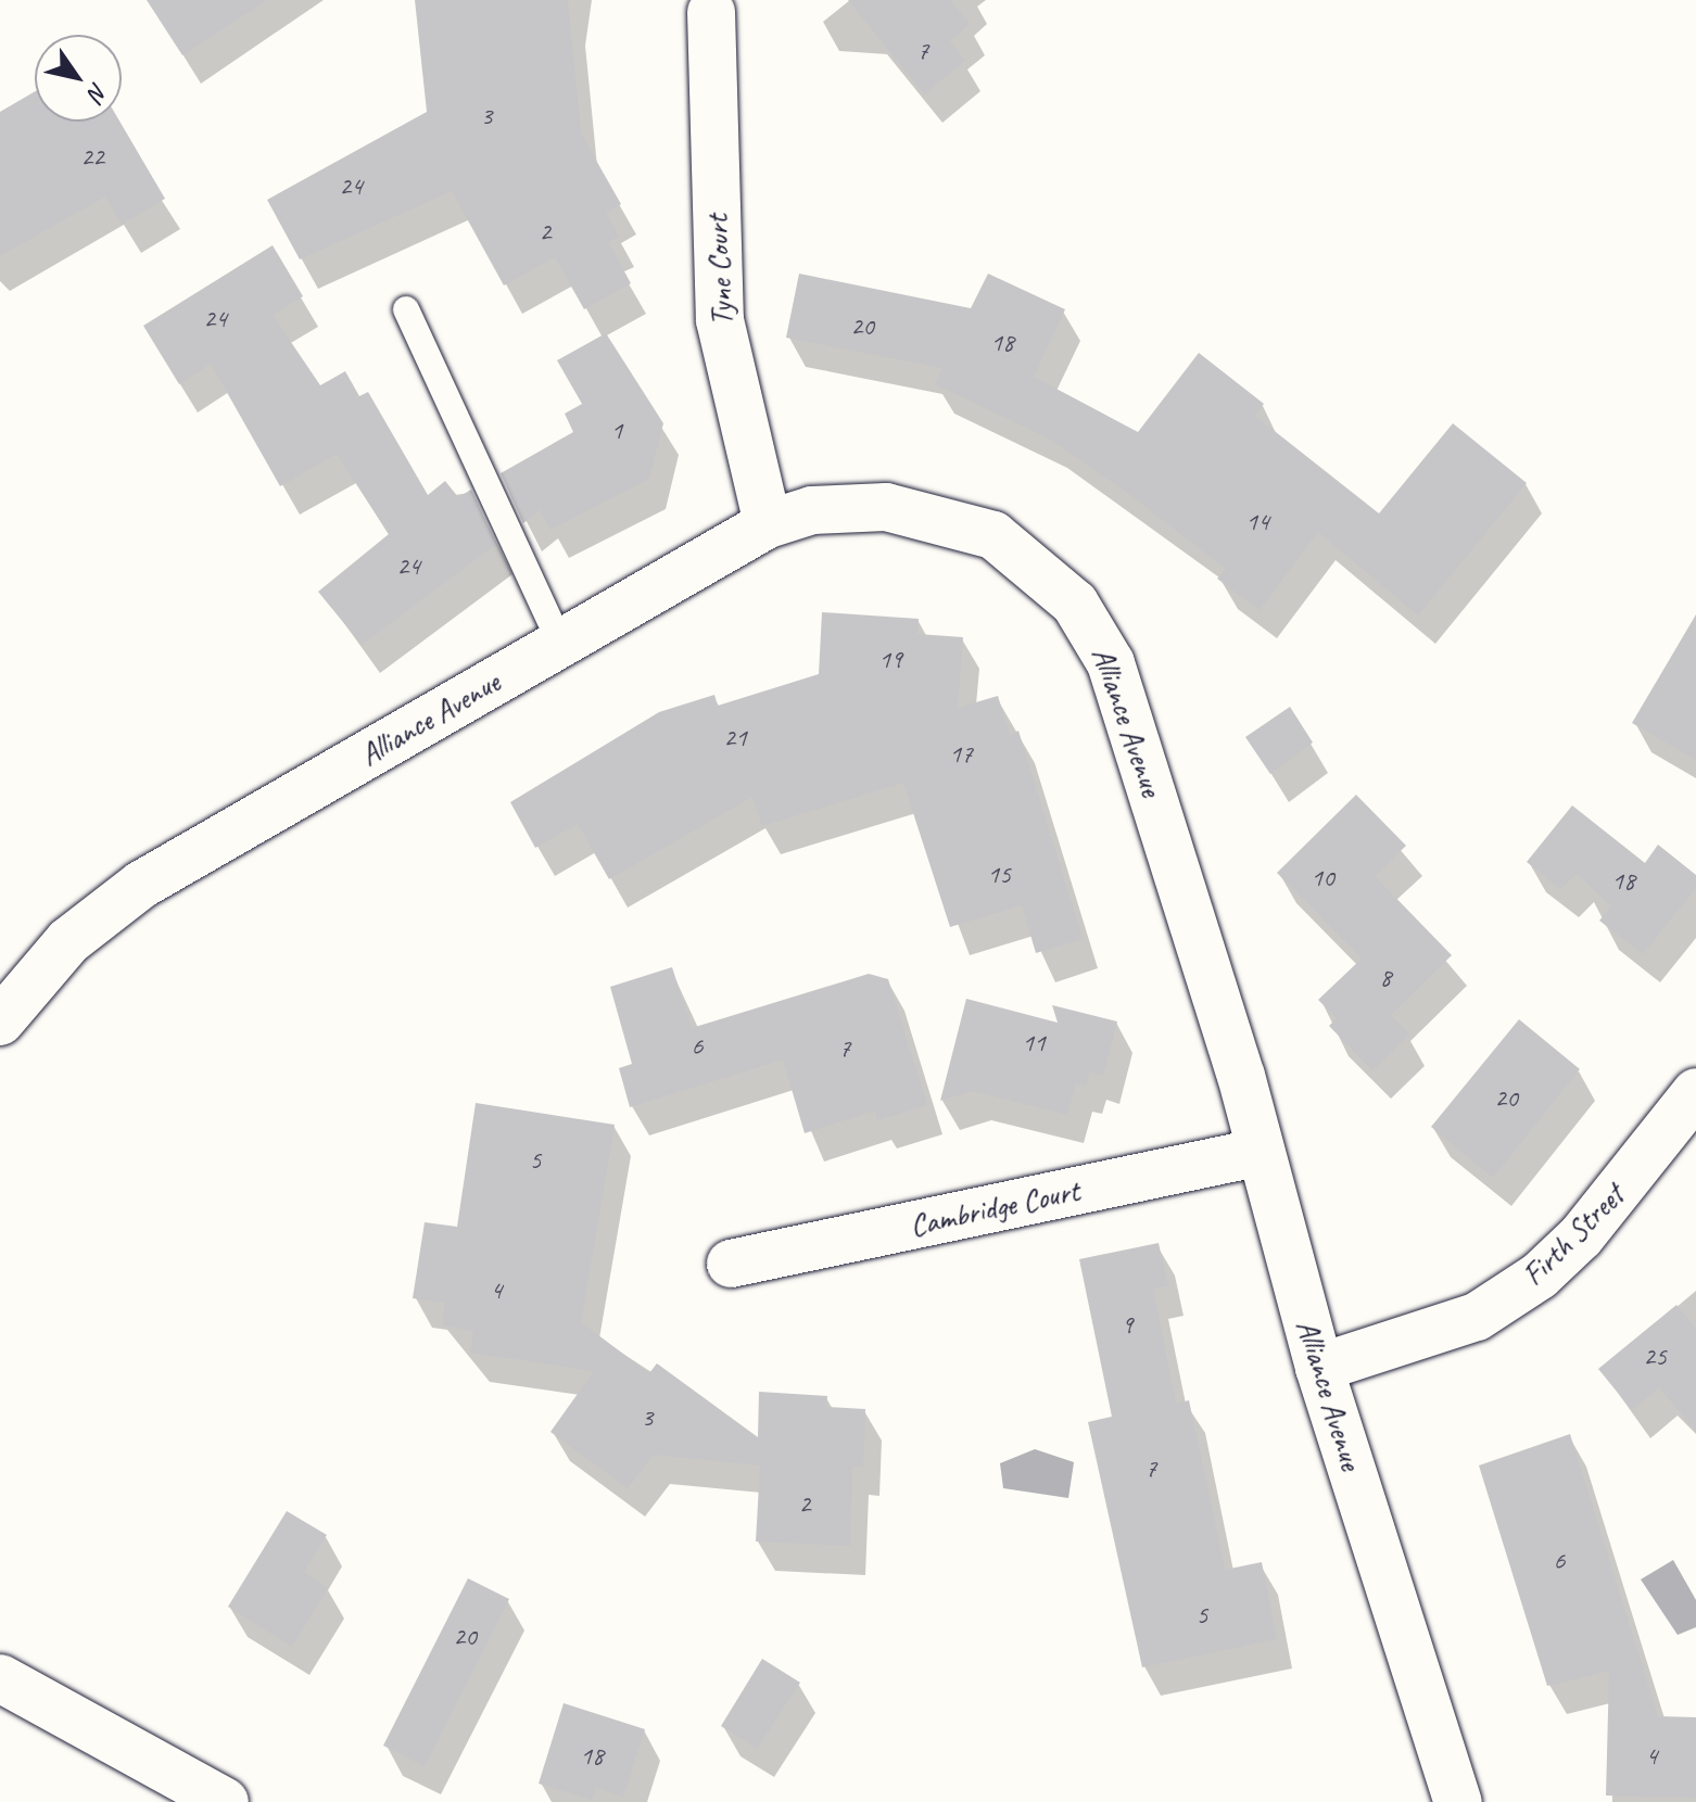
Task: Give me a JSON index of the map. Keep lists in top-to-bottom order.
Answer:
{
  "streets": {
    "street": [
      "Tyne Court",
      "Alliance Avenue",
      "Cambridge Court",
      "Firth Street"
    ]
  },
  "crossings": [
    ["Tyne Court", "Alliance Avenue"],
    ["Alliance Avenue", "Cambridge Court"],
    ["Alliance Avenue", "Firth Street"]
  ],
  "house_numbers": [
    "7",
    "3",
    "22",
    "24",
    "2",
    "24",
    "20",
    "18",
    "1",
    "14",
    "24",
    "19",
    "21",
    "17",
    "15",
    "10",
    "18",
    "8",
    "11",
    "6",
    "7",
    "20",
    "5",
    "4",
    "9",
    "25",
    "3",
    "7",
    "2",
    "6",
    "5",
    "20",
    "18",
    "4"
  ],
  "north": "bottom right"
}
